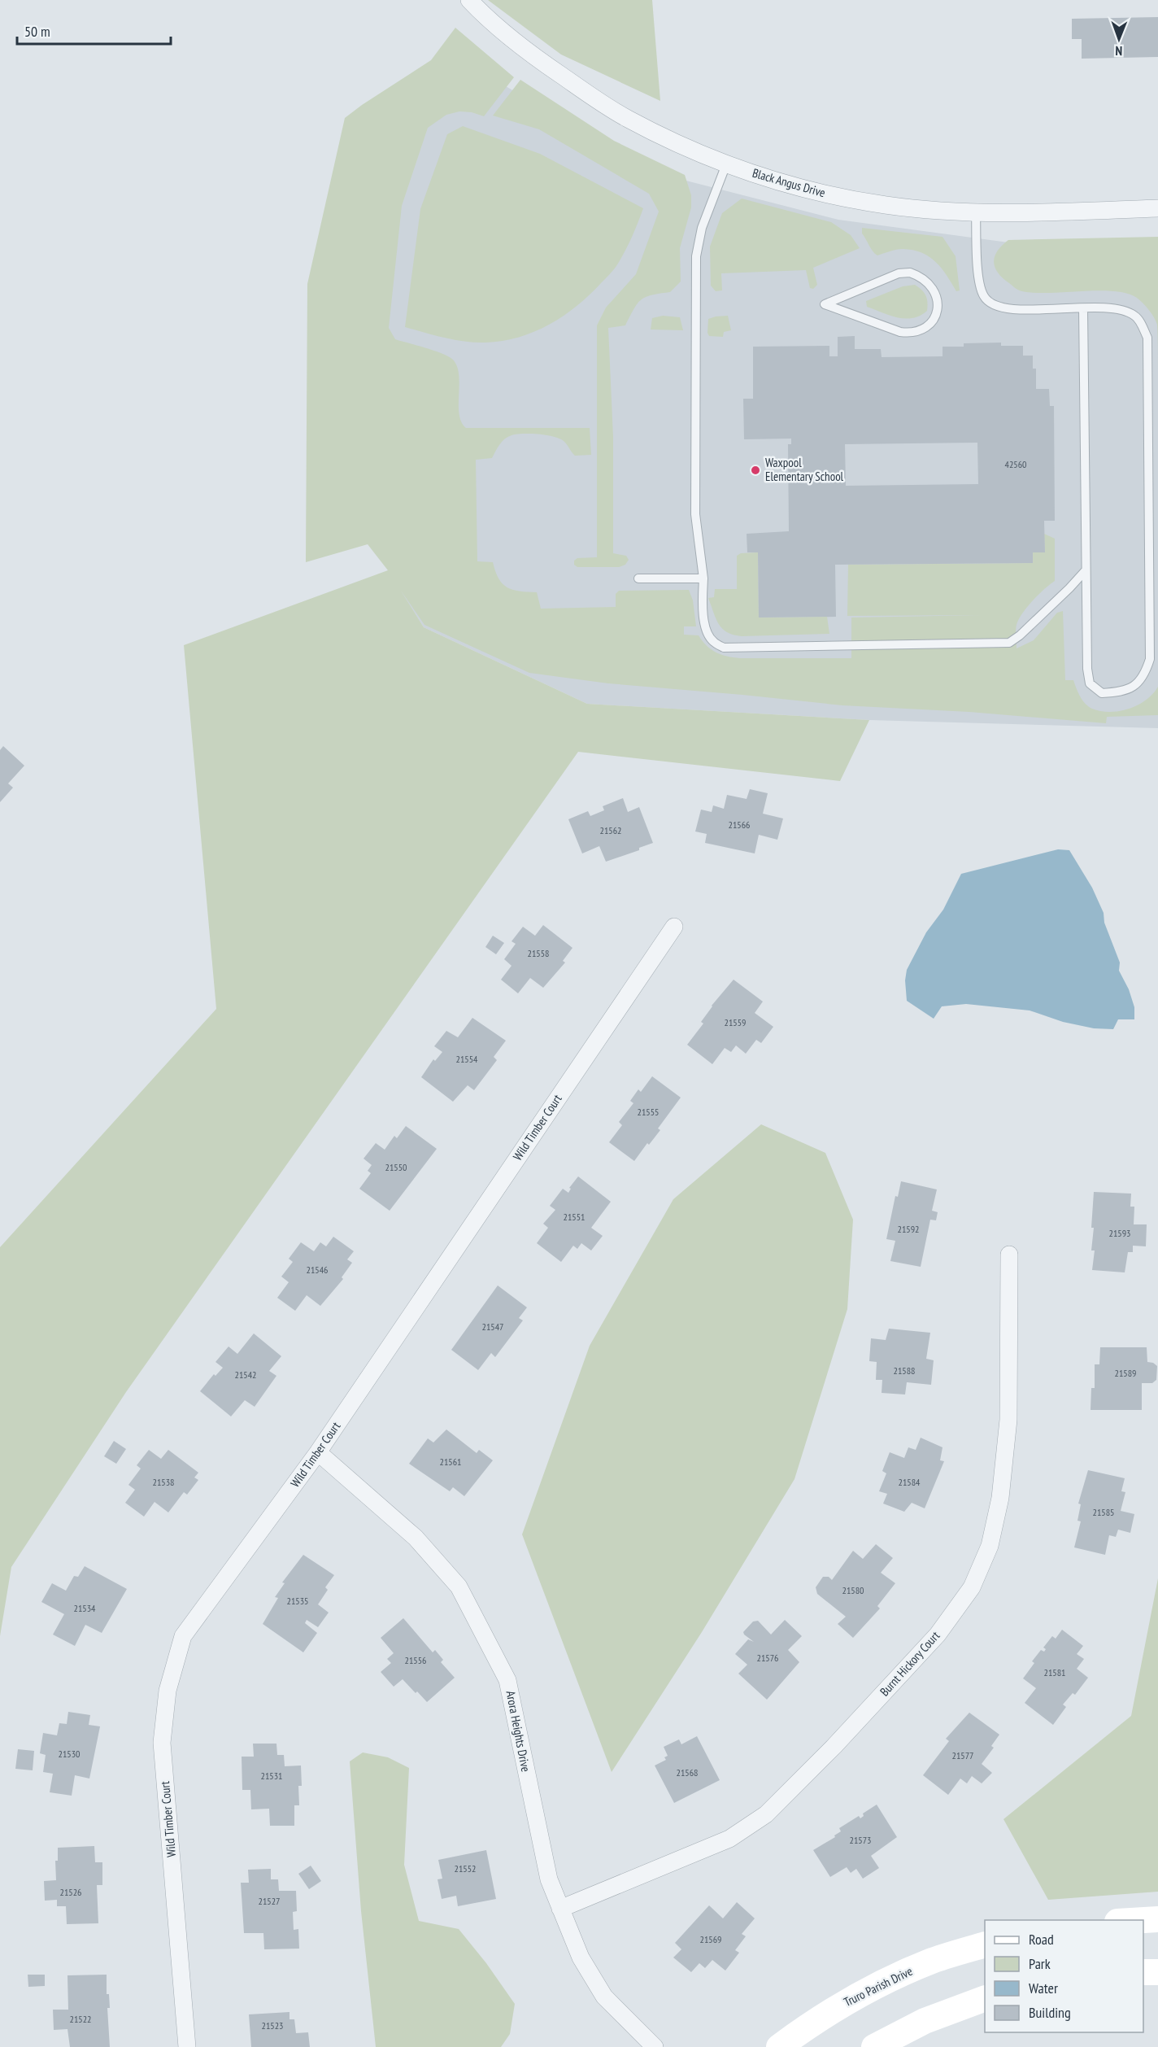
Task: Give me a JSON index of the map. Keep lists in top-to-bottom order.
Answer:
{
  "streets": {
    "street": [
      "Black Angus Drive",
      "Wild Timber Court",
      "Burnt Hickory Court",
      "Arora Heights Drive",
      "Truro Parish Drive"
    ]
  },
  "crossings": [
    ["Wild Timber Court", "Arora Heights Drive"],
    ["Burnt Hickory Court", "Arora Heights Drive"]
  ],
  "places": ["Waxpool Elementary School"],
  "house_numbers": [
    "42560",
    "21566",
    "21562",
    "21558",
    "21559",
    "21554",
    "21555",
    "21550",
    "21551",
    "21592",
    "21593",
    "21546",
    "21547",
    "21588",
    "21589",
    "21542",
    "21561",
    "21538",
    "21584",
    "21585",
    "21580",
    "21535",
    "21534",
    "21576",
    "21556",
    "21581",
    "21530",
    "21577",
    "21568",
    "21531",
    "21573",
    "21552",
    "21526",
    "21527",
    "21569",
    "21522",
    "21523"
  ],
  "legend": [
    "Road",
    "Park",
    "Water",
    "Building"
  ],
  "scale_bar": "50 m",
  "north": "bottom"
}
